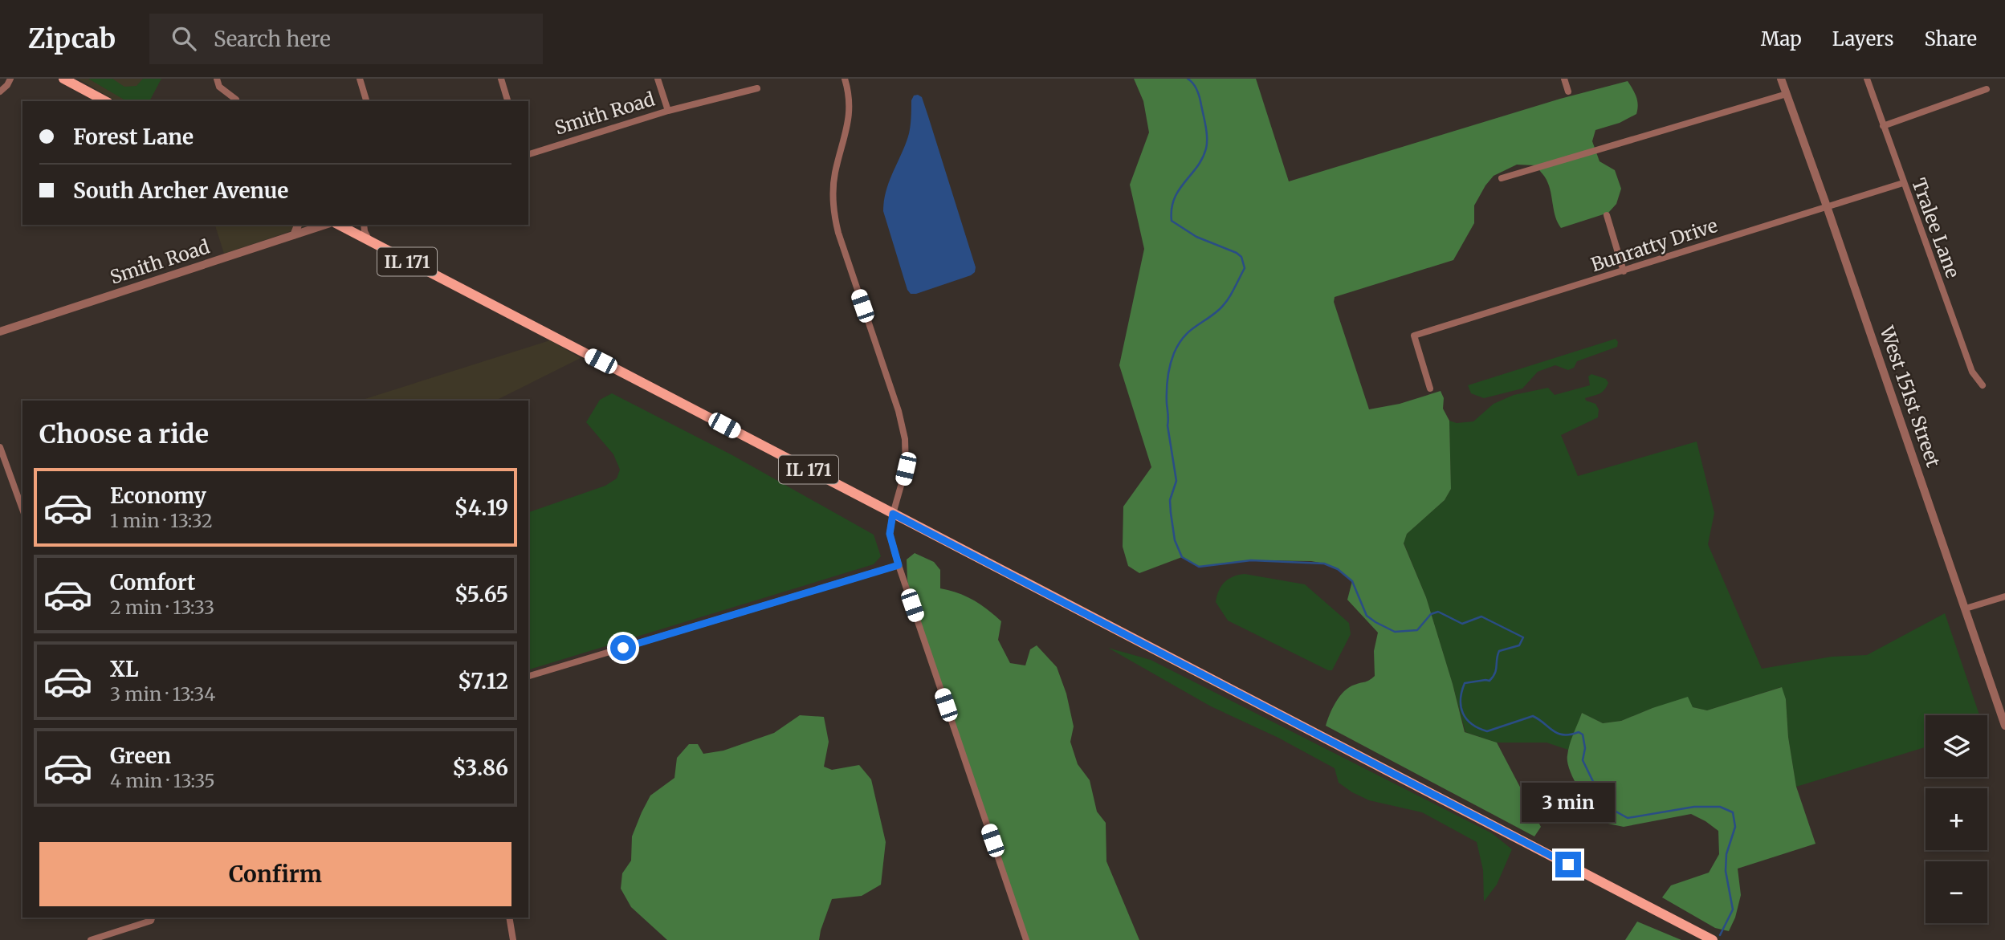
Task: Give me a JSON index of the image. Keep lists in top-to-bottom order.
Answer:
{
  "streets": {
    "main road": ["IL 171"],
    "street": [
      "Smith Road",
      "Tralee Lane",
      "Bunratty Drive",
      "West 151st Street"
    ]
  },
  "crossings": [
    ["Tralee Lane", "Bunratty Drive"],
    ["Bunratty Drive", "West 151st Street"]
  ],
  "page": {
    "header": "Zipcab",
    "search": "Search here",
    "nav": ["Map", "Layers", "Share"],
    "banner": ["Forest Lane", "South Archer Avenue"],
    "heading": "Choose a ride",
    "list": [
      {
        "name": "Economy",
        "note": "1 min · 13:32",
        "value": "$4.19"
      },
      {
        "name": "Comfort",
        "note": "2 min · 13:33",
        "value": "$5.65"
      },
      {
        "name": "XL",
        "note": "3 min · 13:34",
        "value": "$7.12"
      },
      {
        "name": "Green",
        "note": "4 min · 13:35",
        "value": "$3.86"
      }
    ],
    "map_buttons": ["+", "−"],
    "bubble": "3 min",
    "buttons": "Confirm"
  }
}
